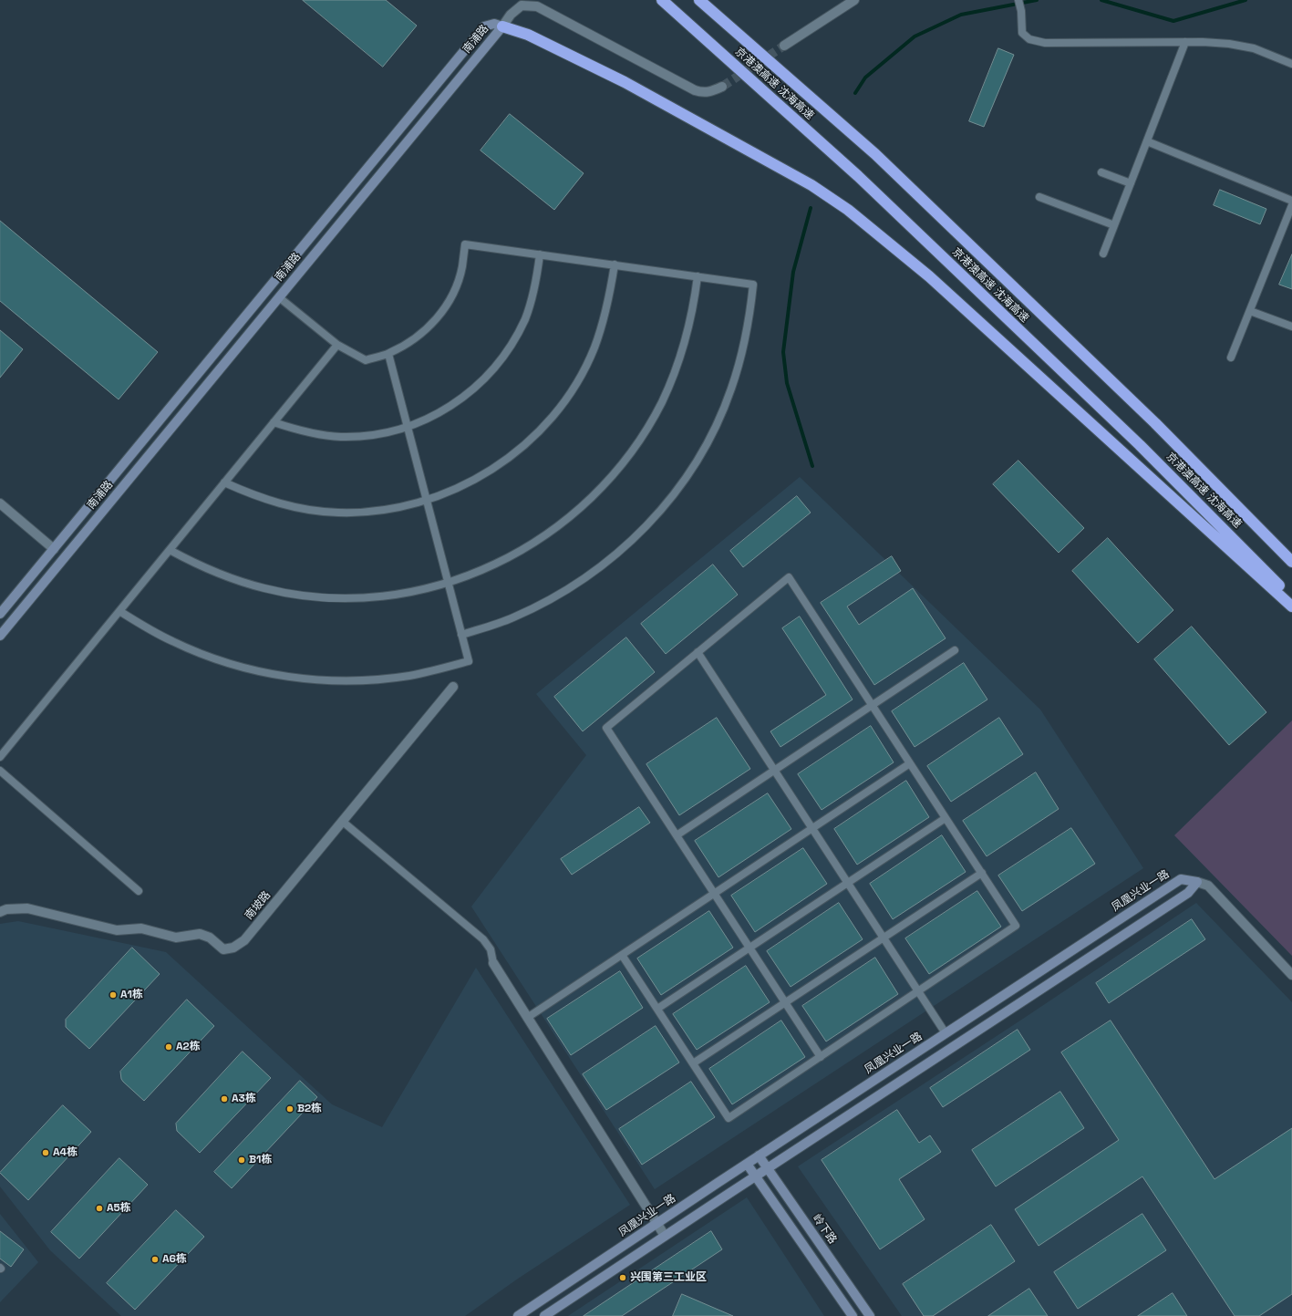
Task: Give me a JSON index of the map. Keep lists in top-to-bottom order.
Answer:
{
  "streets": {
    "highway": ["京港澳高速 沈海高速"],
    "street": [
      "南浦路",
      "凤凰兴业一路",
      "南坡路",
      "岭下路"
    ]
  },
  "crossings": [
    ["凤凰兴业一路", "岭下路"]
  ],
  "places": [
    "A1栋",
    "A2栋",
    "A3栋",
    "B2栋",
    "A4栋",
    "B1栋",
    "A5栋",
    "A6栋",
    "兴围第三工业区"
  ]
}
